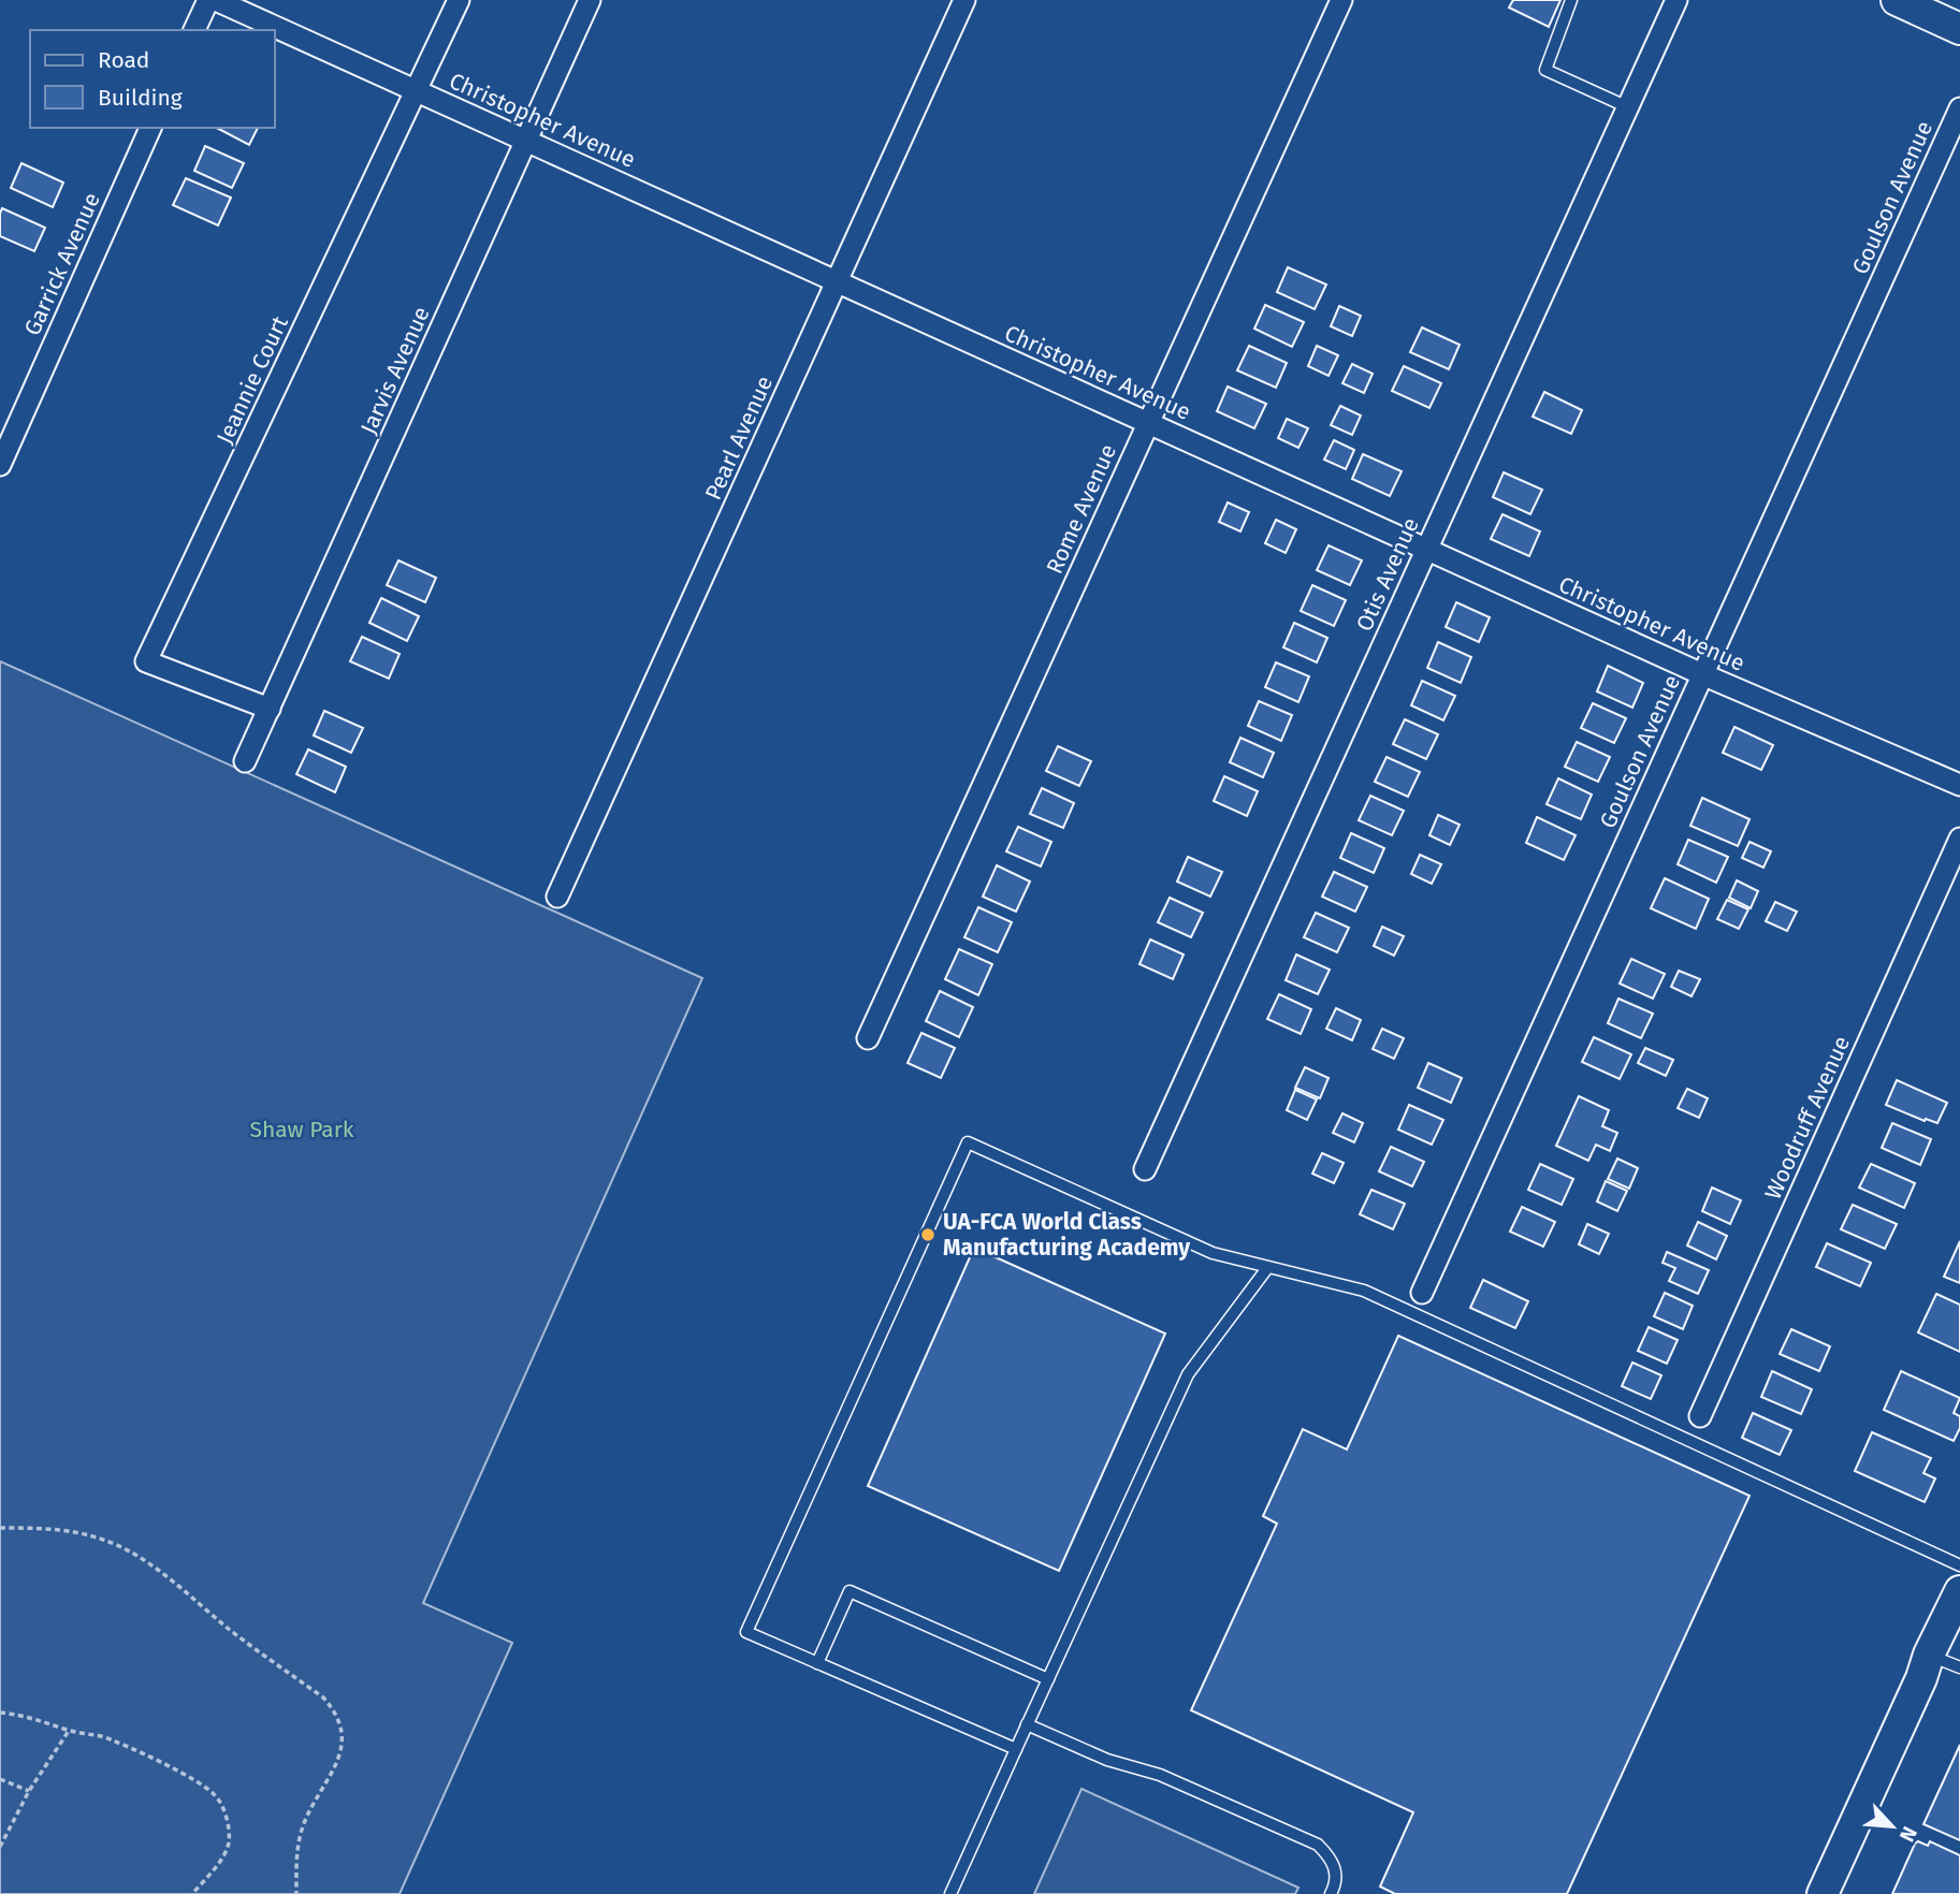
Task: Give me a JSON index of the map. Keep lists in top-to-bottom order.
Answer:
{
  "streets": {
    "street": [
      "Christopher Avenue",
      "Goulson Avenue",
      "Garrick Avenue",
      "Jarvis Avenue",
      "Jeannie Court",
      "Pearl Avenue",
      "Rome Avenue",
      "Otis Avenue",
      "Woodruff Avenue"
    ]
  },
  "crossings": [
    ["Christopher Avenue", "Goulson Avenue"],
    ["Christopher Avenue", "Jarvis Avenue"],
    ["Christopher Avenue", "Jeannie Court"],
    ["Christopher Avenue", "Pearl Avenue"],
    ["Christopher Avenue", "Rome Avenue"],
    ["Christopher Avenue", "Otis Avenue"],
    ["Jarvis Avenue", "Jeannie Court"]
  ],
  "parks": ["Shaw Park"],
  "places": ["UA-FCA World Class Manufacturing Academy"],
  "legend": ["Road", "Building"],
  "north": "bottom right"
}
